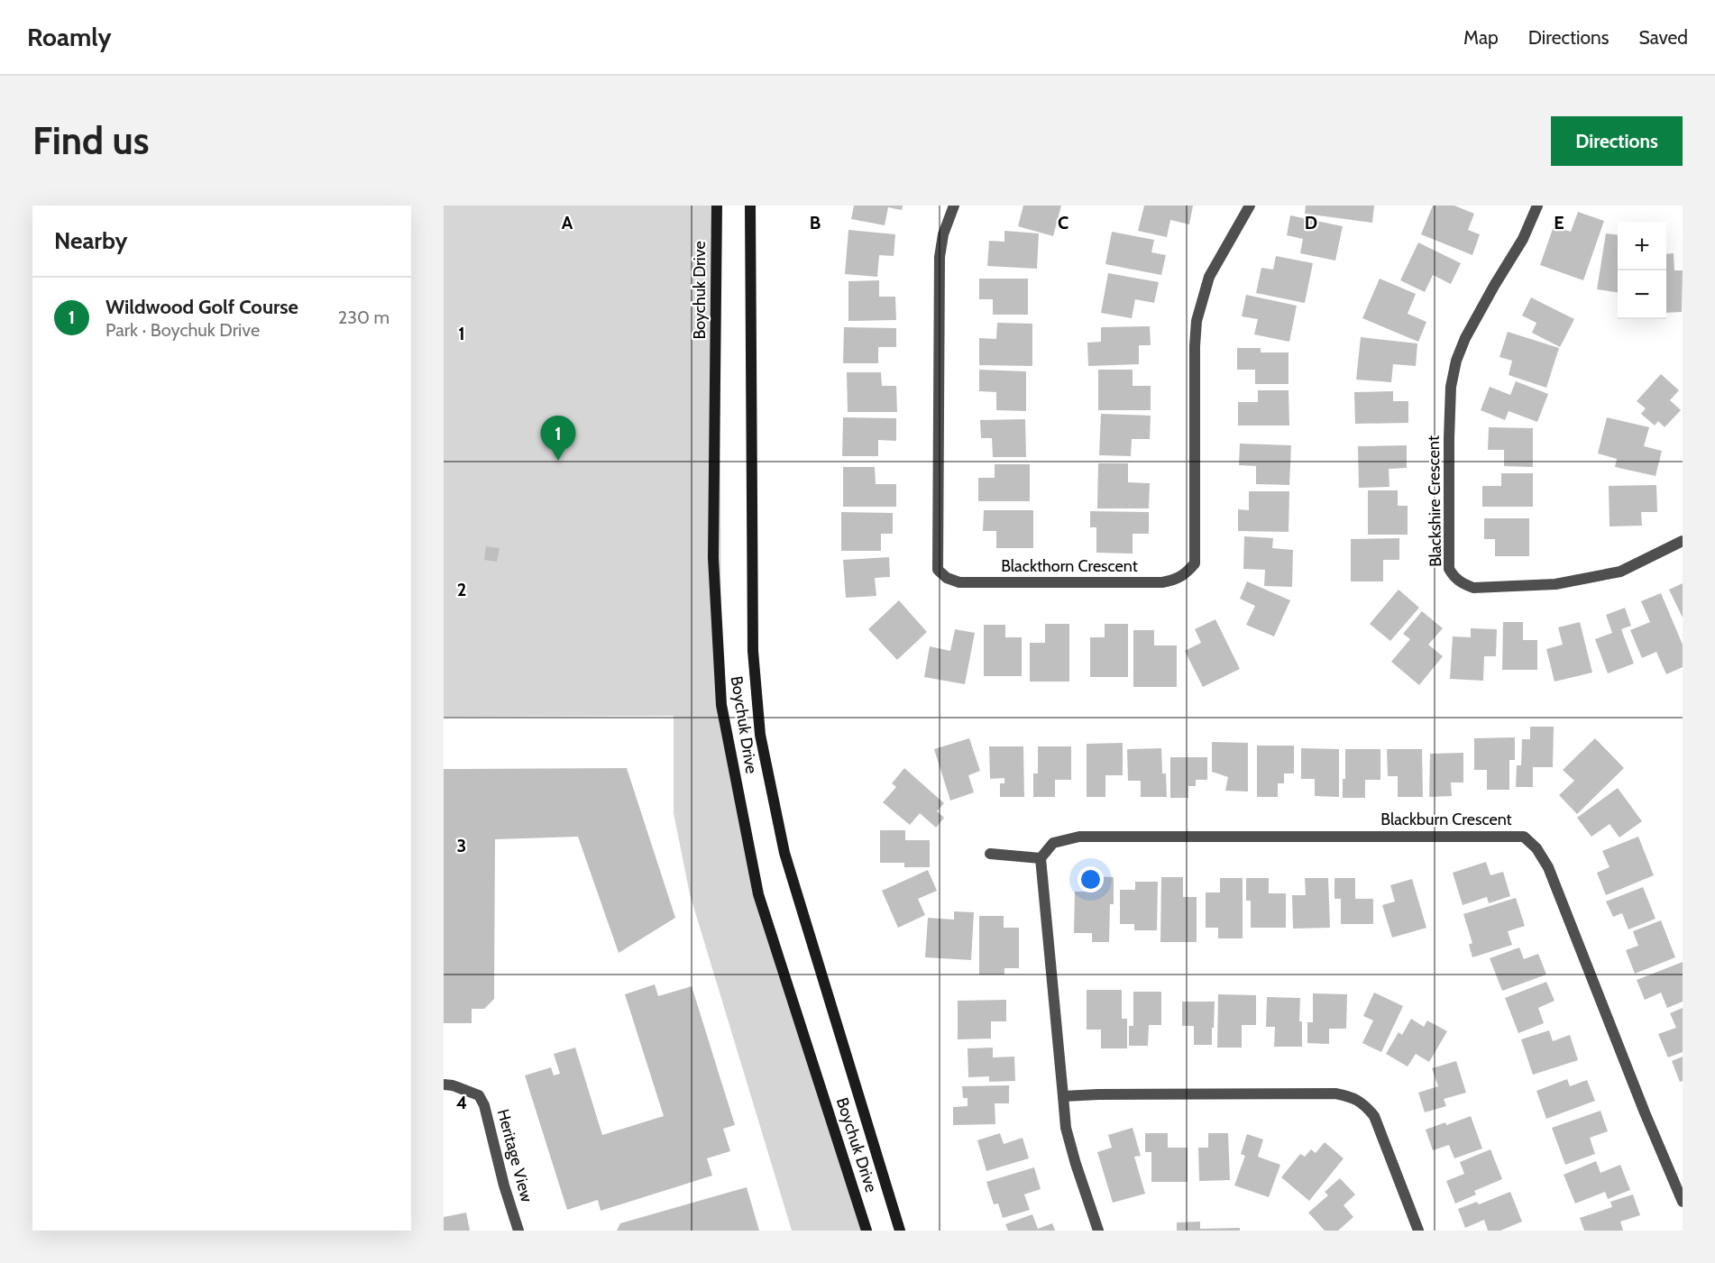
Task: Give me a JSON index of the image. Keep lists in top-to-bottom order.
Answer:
{
  "streets": {
    "main road": ["Boychuk Drive"],
    "street": [
      "Blackshire Crescent",
      "Blackthorn Crescent",
      "Blackburn Crescent",
      "Heritage View"
    ]
  },
  "page": {
    "header": "Roamly",
    "nav": ["Map", "Directions", "Saved"],
    "buttons": "Directions",
    "title": "Find us",
    "heading": "Nearby",
    "map_buttons": ["+", "−"],
    "list": [
      {
        "mark": "1",
        "name": "Wildwood Golf Course",
        "note": "Park · Boychuk Drive",
        "value": "230 m"
      }
    ],
    "pins": "1"
  },
  "grid": {
    "columns": [
      "A",
      "B",
      "C",
      "D",
      "E"
    ],
    "rows": [
      "1",
      "2",
      "3",
      "4"
    ]
  }
}
